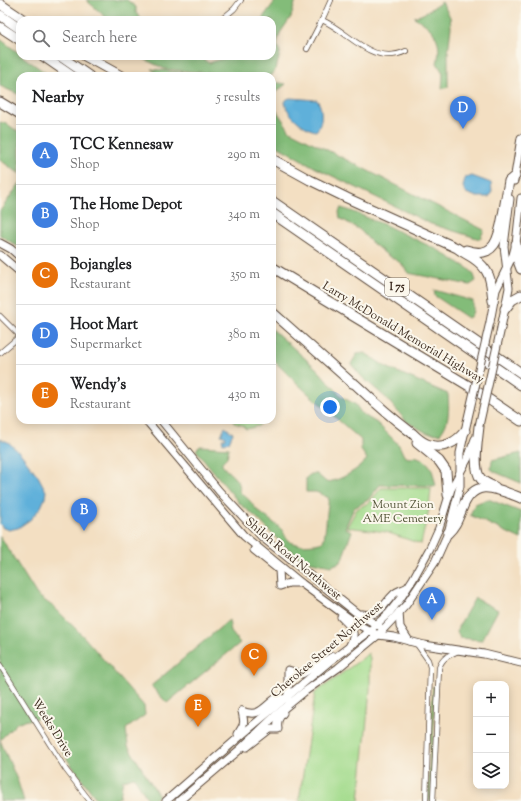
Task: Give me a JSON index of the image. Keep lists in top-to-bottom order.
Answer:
{
  "streets": {
    "highway": ["I 75", "Larry McDonald Memorial Highway"],
    "main road": ["Shiloh Road Northwest", "Cherokee Street Northwest"],
    "street": ["Weeks Drive"]
  },
  "crossings": [
    ["Shiloh Road Northwest", "Cherokee Street Northwest"]
  ],
  "parks": ["Mount Zion AME Cemetery"],
  "page": {
    "search": "Search here",
    "heading": ["Nearby", "5 results"],
    "pins": [
      "D",
      "B",
      "A",
      "C",
      "E"
    ],
    "list": [
      {
        "mark": "A",
        "name": "TCC Kennesaw",
        "note": "Shop",
        "value": "290 m"
      },
      {
        "mark": "B",
        "name": "The Home Depot",
        "note": "Shop",
        "value": "340 m"
      },
      {
        "mark": "C",
        "name": "Bojangles",
        "note": "Restaurant",
        "value": "350 m"
      },
      {
        "mark": "D",
        "name": "Hoot Mart",
        "note": "Supermarket",
        "value": "380 m"
      },
      {
        "mark": "E",
        "name": "Wendy's",
        "note": "Restaurant",
        "value": "430 m"
      }
    ],
    "map_buttons": ["+", "−"]
  }
}
